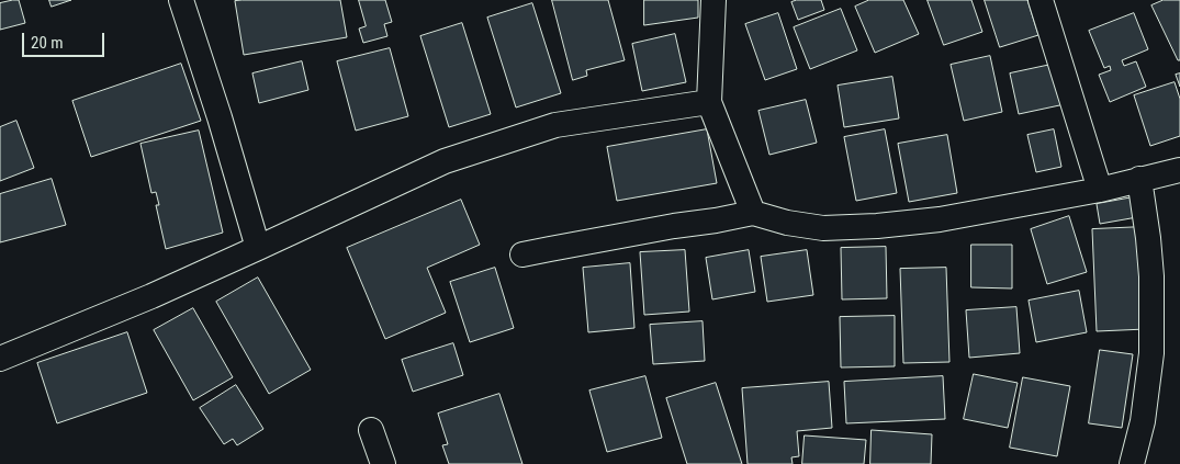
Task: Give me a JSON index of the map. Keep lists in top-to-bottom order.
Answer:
{
  "scale_bar": "20 m"
}
